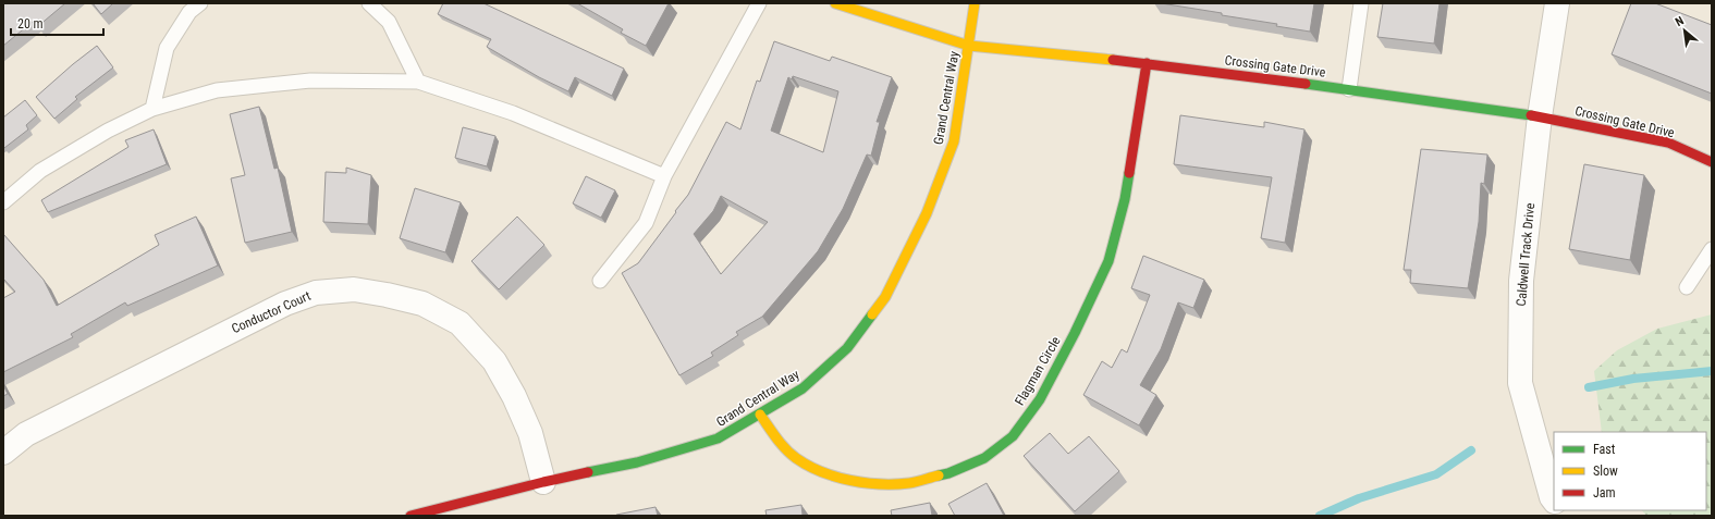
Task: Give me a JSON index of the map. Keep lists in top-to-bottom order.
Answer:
{
  "streets": {
    "street": [
      "Crossing Gate Drive",
      "Grand Central Way",
      "Caldwell Track Drive",
      "Conductor Court",
      "Flagman Circle"
    ]
  },
  "crossings": [
    ["Crossing Gate Drive", "Grand Central Way"],
    ["Crossing Gate Drive", "Caldwell Track Drive"],
    ["Crossing Gate Drive", "Flagman Circle"],
    ["Grand Central Way", "Conductor Court"],
    ["Grand Central Way", "Flagman Circle"]
  ],
  "legend": ["Fast", "Slow", "Jam"],
  "scale_bar": "20 m",
  "north": "top left"
}
